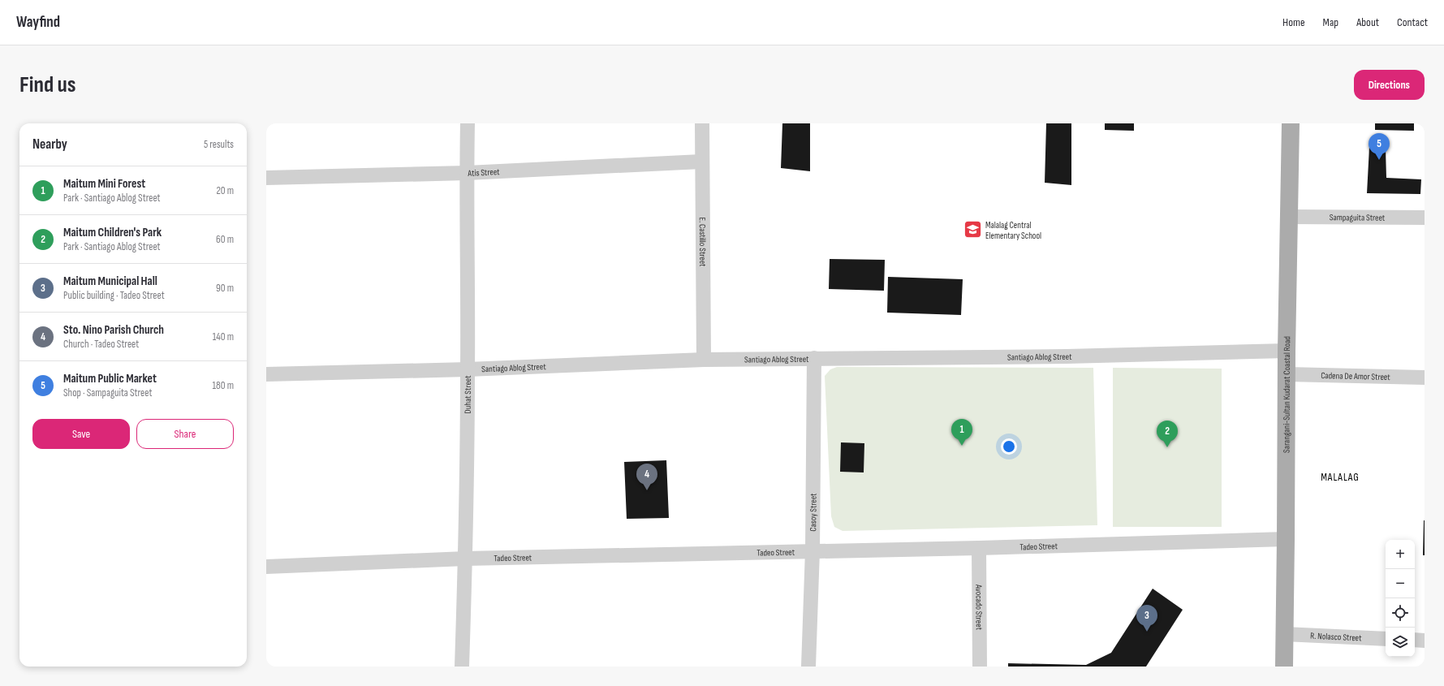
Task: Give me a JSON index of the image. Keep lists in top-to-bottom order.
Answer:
{
  "streets": {
    "main road": ["Sarangani-Sultan Kudarat Coastal Road"],
    "street": [
      "Atis Street",
      "Sampaguita Street",
      "E. Castillo Street",
      "Santiago Ablog Street",
      "Cadena De Amor Street",
      "Duhat Street",
      "Casoy Street",
      "Tadeo Street",
      "Avocado Street",
      "R. Nolasco Street"
    ]
  },
  "crossings": [
    ["Atis Street", "E. Castillo Street"],
    ["Atis Street", "Duhat Street"],
    ["Sampaguita Street", "Sarangani-Sultan Kudarat Coastal Road"],
    ["E. Castillo Street", "Santiago Ablog Street"],
    ["Santiago Ablog Street", "Sarangani-Sultan Kudarat Coastal Road"],
    ["Santiago Ablog Street", "Duhat Street"],
    ["Santiago Ablog Street", "Casoy Street"],
    ["Cadena De Amor Street", "Sarangani-Sultan Kudarat Coastal Road"],
    ["Sarangani-Sultan Kudarat Coastal Road", "Tadeo Street"],
    ["Sarangani-Sultan Kudarat Coastal Road", "R. Nolasco Street"],
    ["Duhat Street", "Tadeo Street"],
    ["Casoy Street", "Tadeo Street"],
    ["Tadeo Street", "Avocado Street"]
  ],
  "districts": ["MALALAG"],
  "places": {
    "school or university": ["Malalag Central Elementary School"]
  },
  "page": {
    "header": "Wayfind",
    "nav": [
      "Home",
      "Map",
      "About",
      "Contact"
    ],
    "buttons": [
      "Directions",
      ["Save", "Share"]
    ],
    "title": "Find us",
    "heading": ["Nearby", "5 results"],
    "pins": [
      "5",
      "1",
      "2",
      "4",
      "3"
    ],
    "list": [
      {
        "mark": "1",
        "name": "Maitum Mini Forest",
        "note": "Park · Santiago Ablog Street",
        "value": "20 m"
      },
      {
        "mark": "2",
        "name": "Maitum Children's Park",
        "note": "Park · Santiago Ablog Street",
        "value": "60 m"
      },
      {
        "mark": "3",
        "name": "Maitum Municipal Hall",
        "note": "Public building · Tadeo Street",
        "value": "90 m"
      },
      {
        "mark": "4",
        "name": "Sto. Nino Parish Church",
        "note": "Church · Tadeo Street",
        "value": "140 m"
      },
      {
        "mark": "5",
        "name": "Maitum Public Market",
        "note": "Shop · Sampaguita Street",
        "value": "180 m"
      }
    ],
    "map_buttons": ["+", "−"]
  }
}
